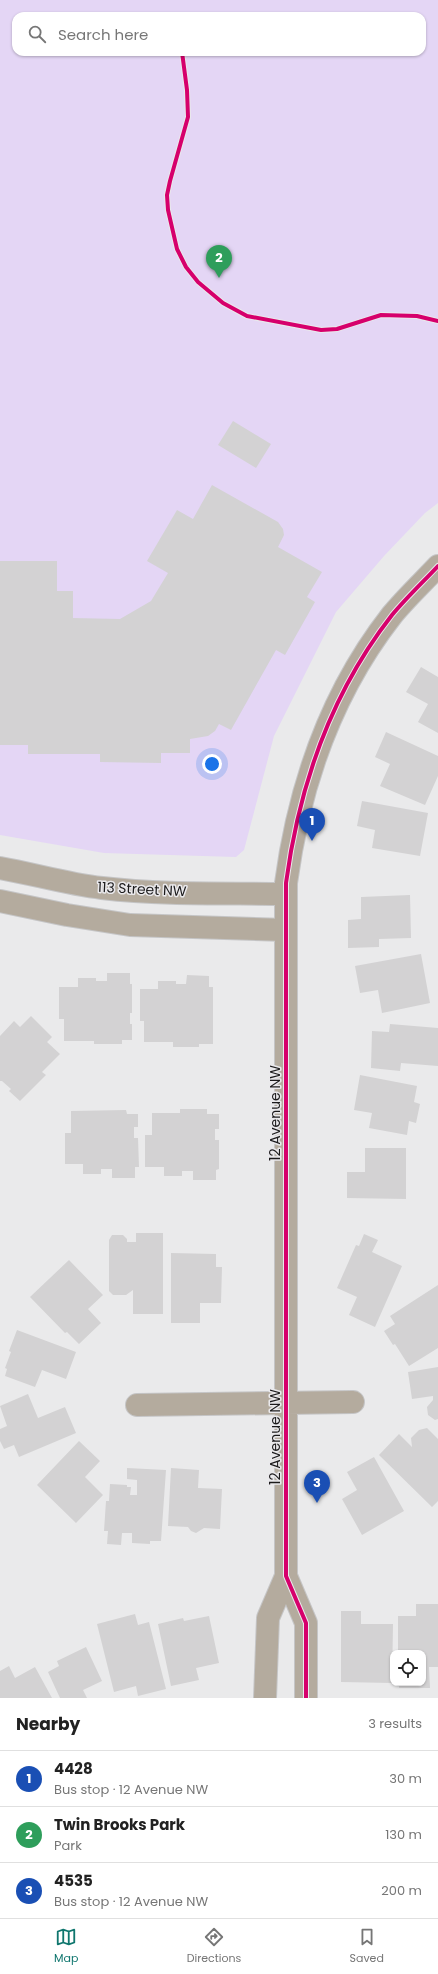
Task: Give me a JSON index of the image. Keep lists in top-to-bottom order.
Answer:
{
  "streets": {
    "street": ["113 Street NW", "12 Avenue NW"]
  },
  "crossings": [
    ["113 Street NW", "12 Avenue NW"]
  ],
  "page": {
    "search": "Search here",
    "pins": ["2", "1", "3"],
    "heading": ["Nearby", "3 results"],
    "list": [
      {
        "mark": "1",
        "name": "4428",
        "note": "Bus stop · 12 Avenue NW",
        "value": "30 m"
      },
      {
        "mark": "2",
        "name": "Twin Brooks Park",
        "note": "Park",
        "value": "130 m"
      },
      {
        "mark": "3",
        "name": "4535",
        "note": "Bus stop · 12 Avenue NW",
        "value": "200 m"
      }
    ],
    "nav": ["Map", "Directions", "Saved"]
  }
}
